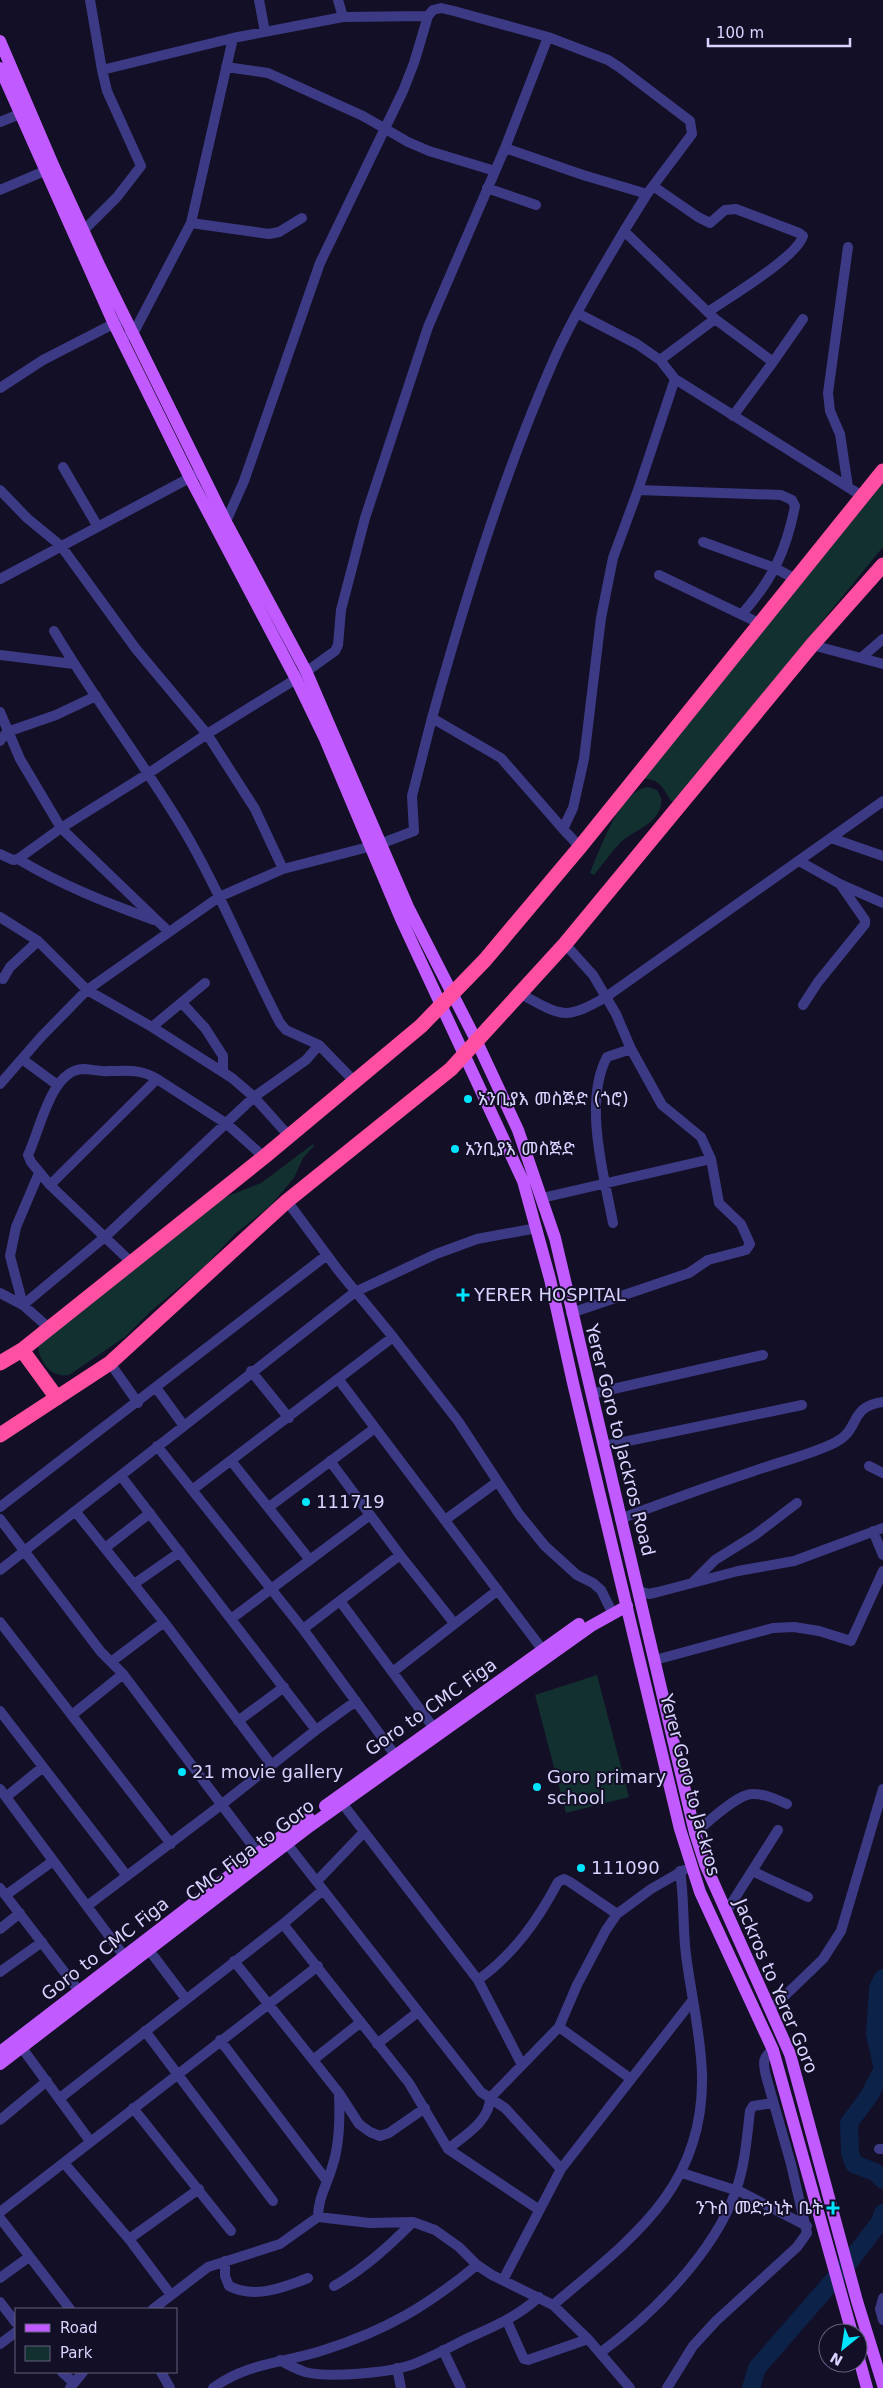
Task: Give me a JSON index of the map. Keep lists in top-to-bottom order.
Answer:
{
  "streets": {
    "main road": [
      "Yerer Goro to Jackros Road",
      "Goro to CMC Figa",
      "Yerer Goro to Jackros",
      "CMC Figa to Goro",
      "Jackros to Yerer Goro"
    ]
  },
  "crossings": [
    ["Yerer Goro to Jackros Road", "Yerer Goro to Jackros"],
    ["Yerer Goro to Jackros Road", "Jackros to Yerer Goro"],
    ["Goro to CMC Figa", "CMC Figa to Goro"],
    ["Yerer Goro to Jackros", "CMC Figa to Goro"]
  ],
  "places": {
    "other": [
      "አንቢያእ መስጅድ (ጎሮ)",
      "አንቢያእ መስጅድ",
      "111719",
      "21 movie gallery",
      "Goro primary school",
      "111090"
    ],
    "health": ["YERER HOSPITAL", "ንጉስ መድኃኒት ቤት"]
  },
  "legend": ["Road", "Park"],
  "scale_bar": "100 m",
  "north": "bottom left"
}
